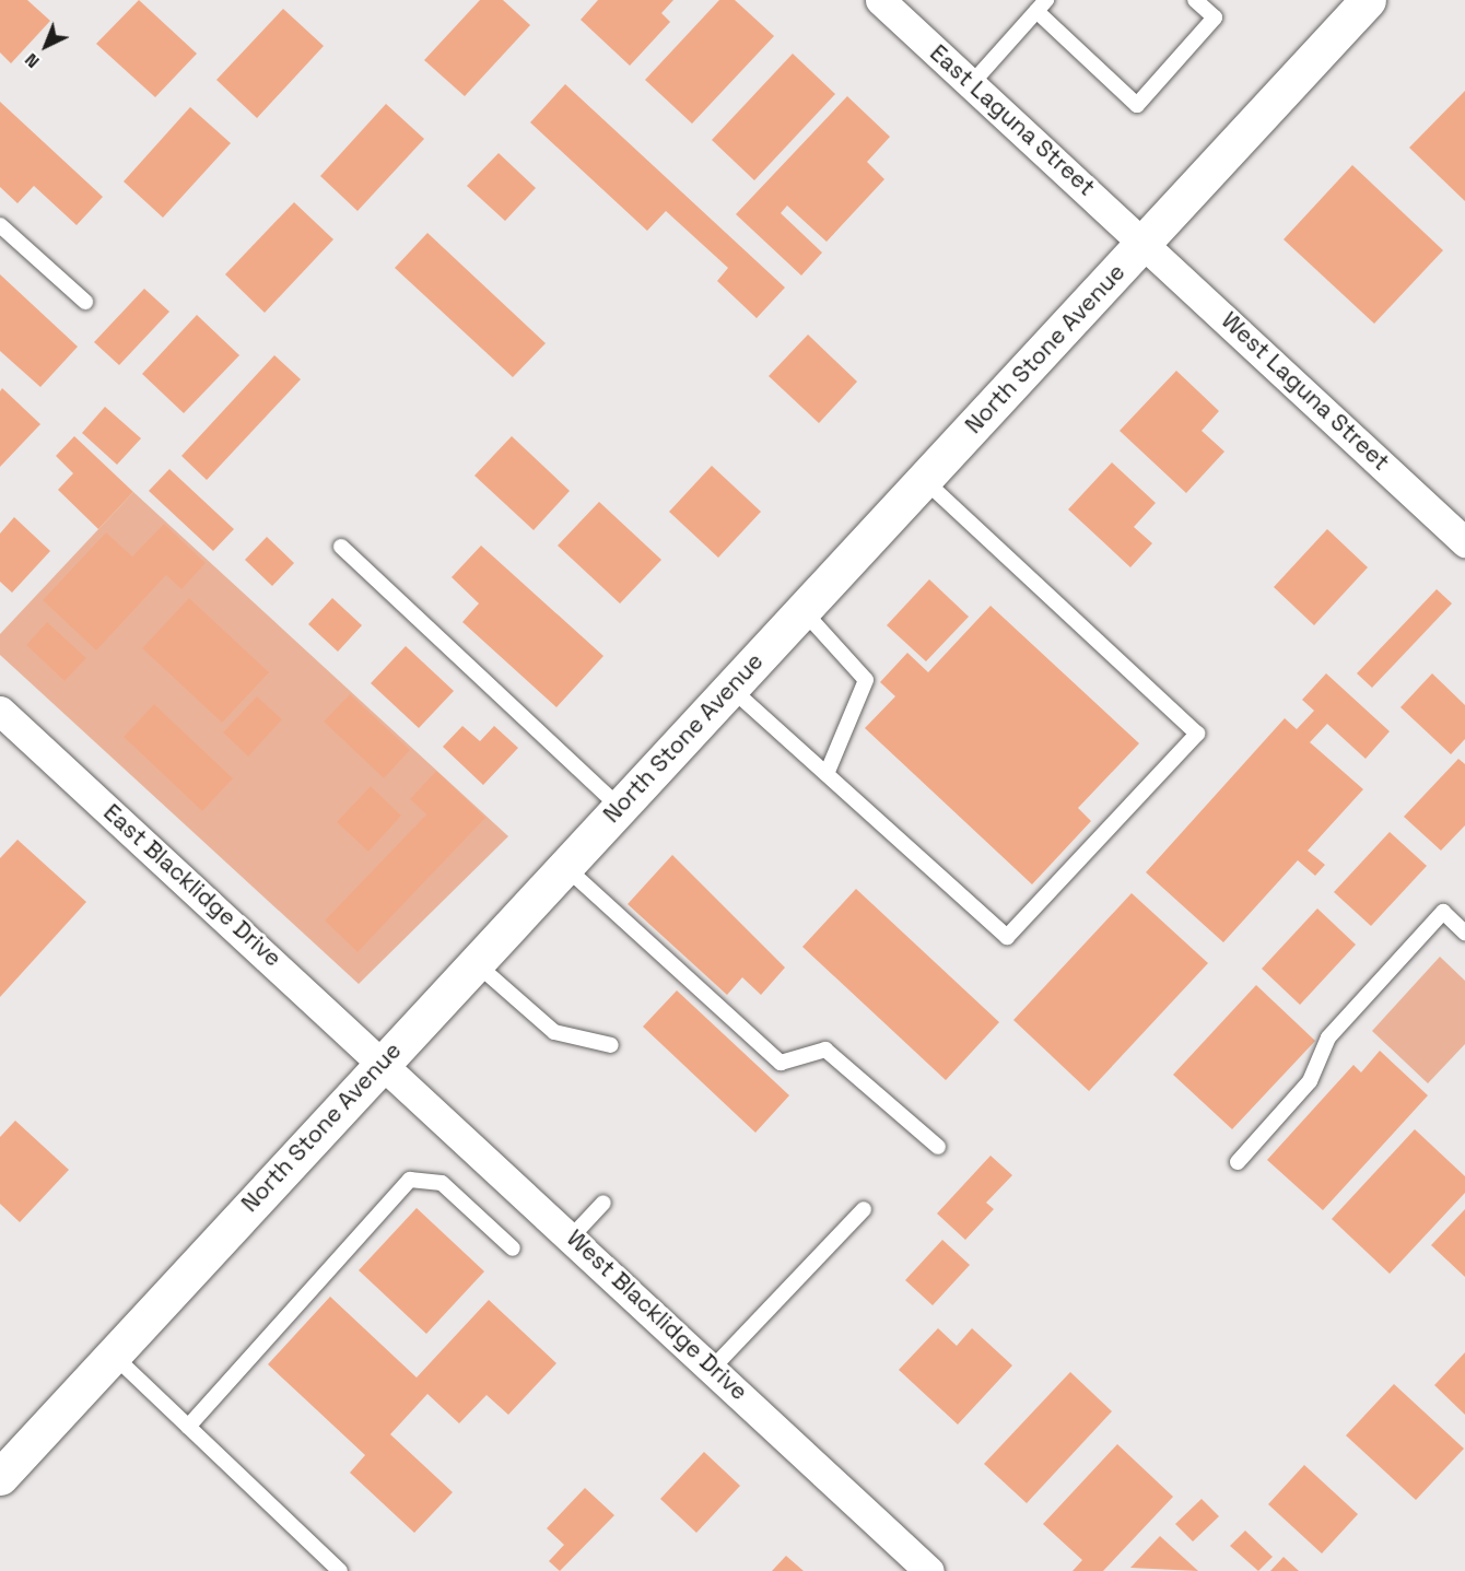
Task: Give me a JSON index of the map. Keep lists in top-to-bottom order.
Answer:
{
  "streets": {
    "main road": ["North Stone Avenue"],
    "street": [
      "East Laguna Street",
      "West Laguna Street",
      "East Blacklidge Drive",
      "West Blacklidge Drive"
    ]
  },
  "crossings": [
    ["East Laguna Street", "North Stone Avenue"],
    ["East Laguna Street", "West Laguna Street"],
    ["North Stone Avenue", "West Laguna Street"],
    ["North Stone Avenue", "East Blacklidge Drive"],
    ["North Stone Avenue", "West Blacklidge Drive"],
    ["East Blacklidge Drive", "West Blacklidge Drive"]
  ],
  "north": "bottom left"
}
